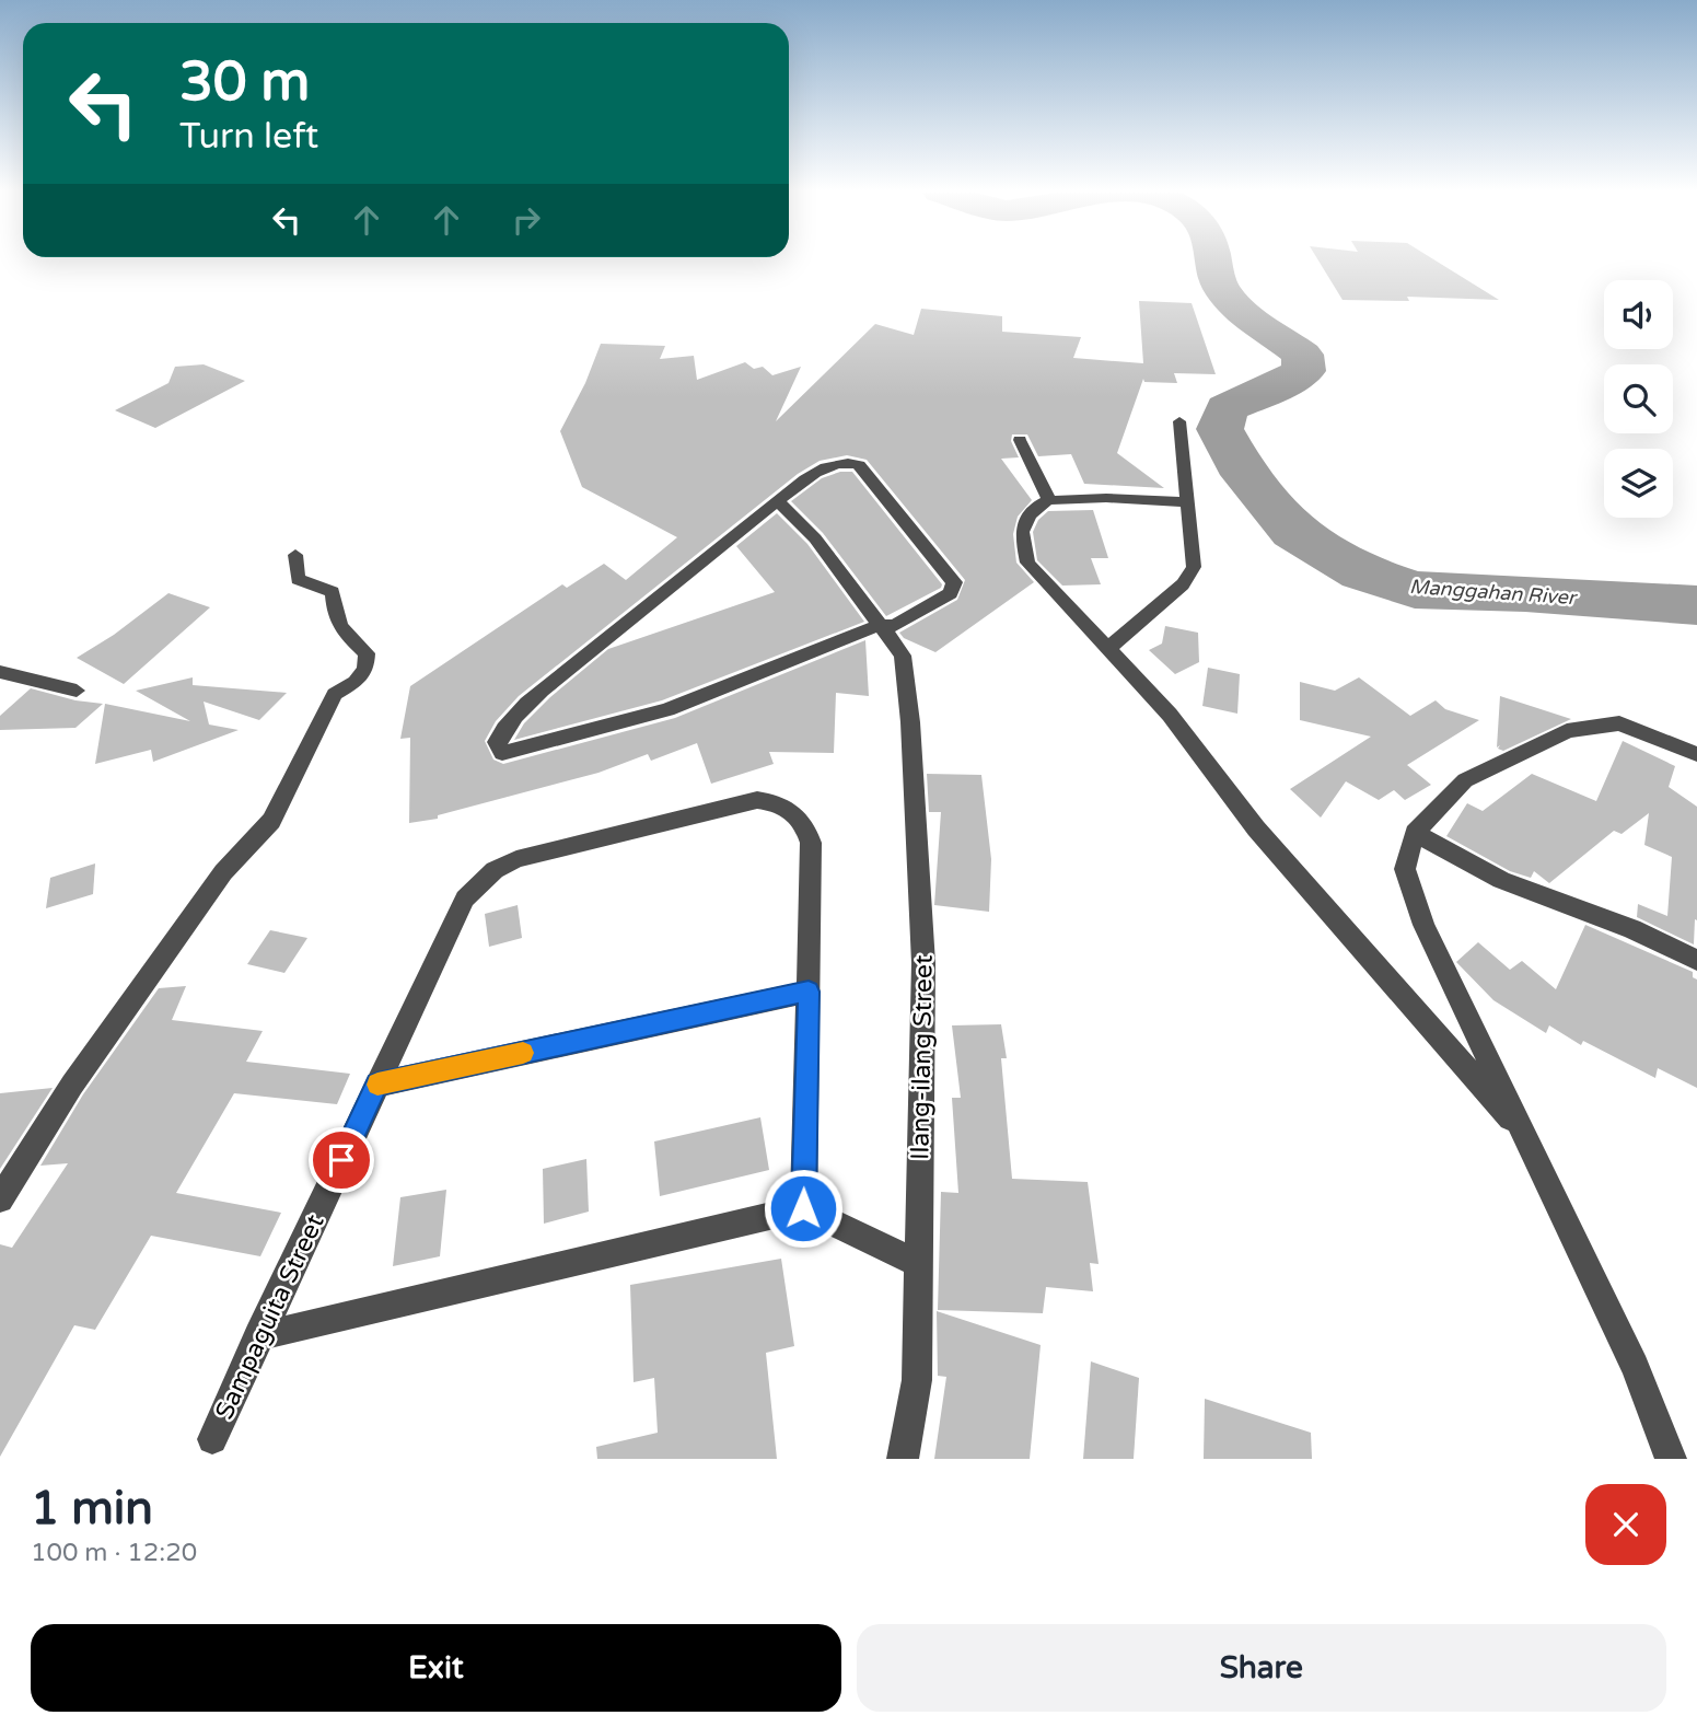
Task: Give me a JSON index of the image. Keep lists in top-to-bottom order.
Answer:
{
  "streets": {
    "street": ["Ilang-ilang Street", "Sampaguita Street"]
  },
  "water": ["Manggahan River"],
  "page": {
    "turn": ["30 m", "Turn left"],
    "heading": ["1 min", "100 m · 12:20"],
    "buttons": ["Exit", "Share"]
  }
}
